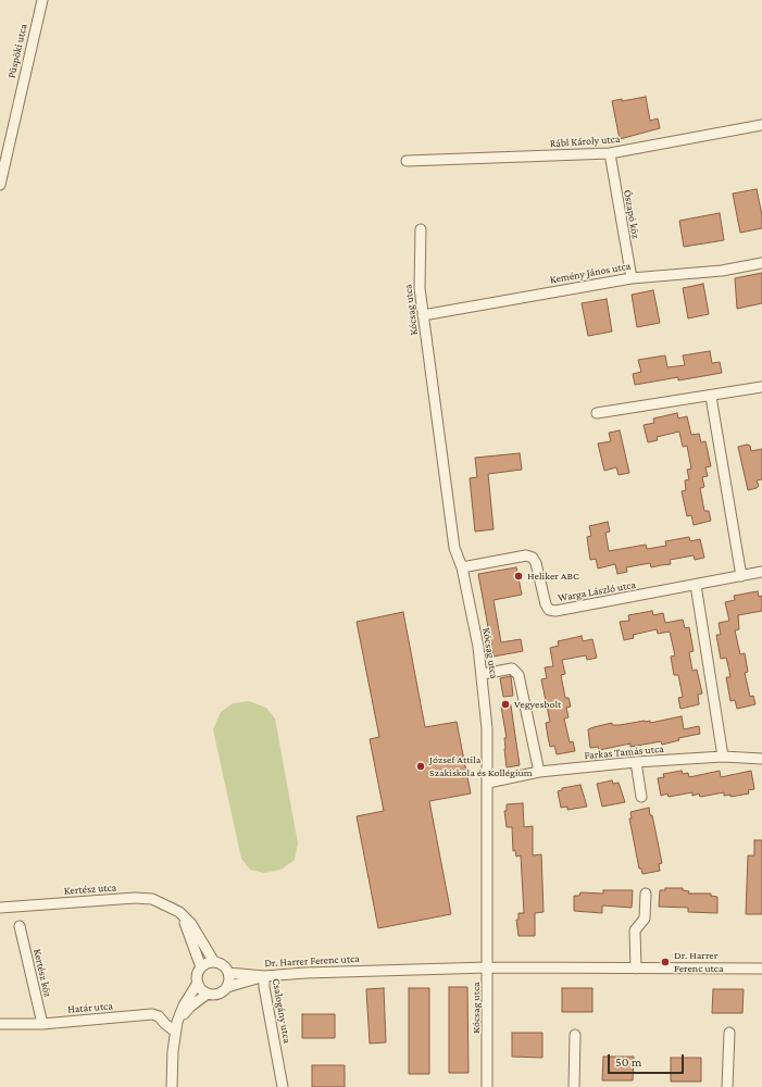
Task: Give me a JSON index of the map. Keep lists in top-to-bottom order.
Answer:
{
  "streets": {
    "street": [
      "Püspöki utca",
      "Rábl Károly utca",
      "Őszapó köz",
      "Kemény János utca",
      "Kócsag utca",
      "Warga László utca",
      "Farkas Tamás utca",
      "Kertész utca",
      "Dr. Harrer Ferenc utca",
      "Kertész köz",
      "Határ utca",
      "Csalogány utca"
    ]
  },
  "crossings": [
    ["Rábl Károly utca", "Őszapó köz"],
    ["Őszapó köz", "Kemény János utca"],
    ["Kemény János utca", "Kócsag utca"],
    ["Kócsag utca", "Warga László utca"],
    ["Kócsag utca", "Farkas Tamás utca"],
    ["Kócsag utca", "Dr. Harrer Ferenc utca"],
    ["Kertész utca", "Dr. Harrer Ferenc utca"],
    ["Kertész utca", "Csalogány utca"],
    ["Dr. Harrer Ferenc utca", "Csalogány utca"],
    ["Kertész köz", "Határ utca"]
  ],
  "places": [
    "Heliker ABC",
    "Vegyesbolt",
    "József Attila Szakiskola és Kollégium",
    "Dr. Harrer Ferenc utca"
  ],
  "scale_bar": "50 m"
}
